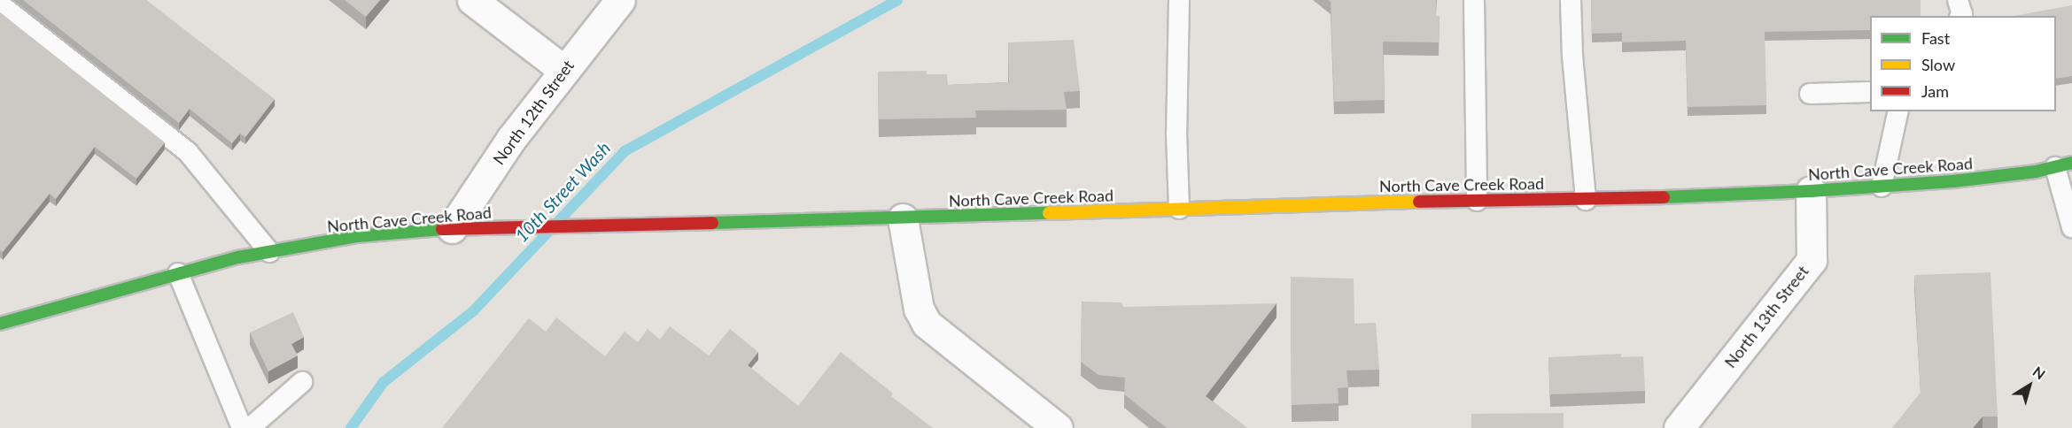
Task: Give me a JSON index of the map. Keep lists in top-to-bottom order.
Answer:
{
  "streets": {
    "main road": ["North Cave Creek Road"],
    "street": ["North 12th Street", "North 13th Street"]
  },
  "crossings": [
    ["North 12th Street", "North Cave Creek Road"],
    ["North Cave Creek Road", "North 13th Street"]
  ],
  "water": ["10th Street Wash"],
  "legend": ["Fast", "Slow", "Jam"],
  "north": "top right"
}
